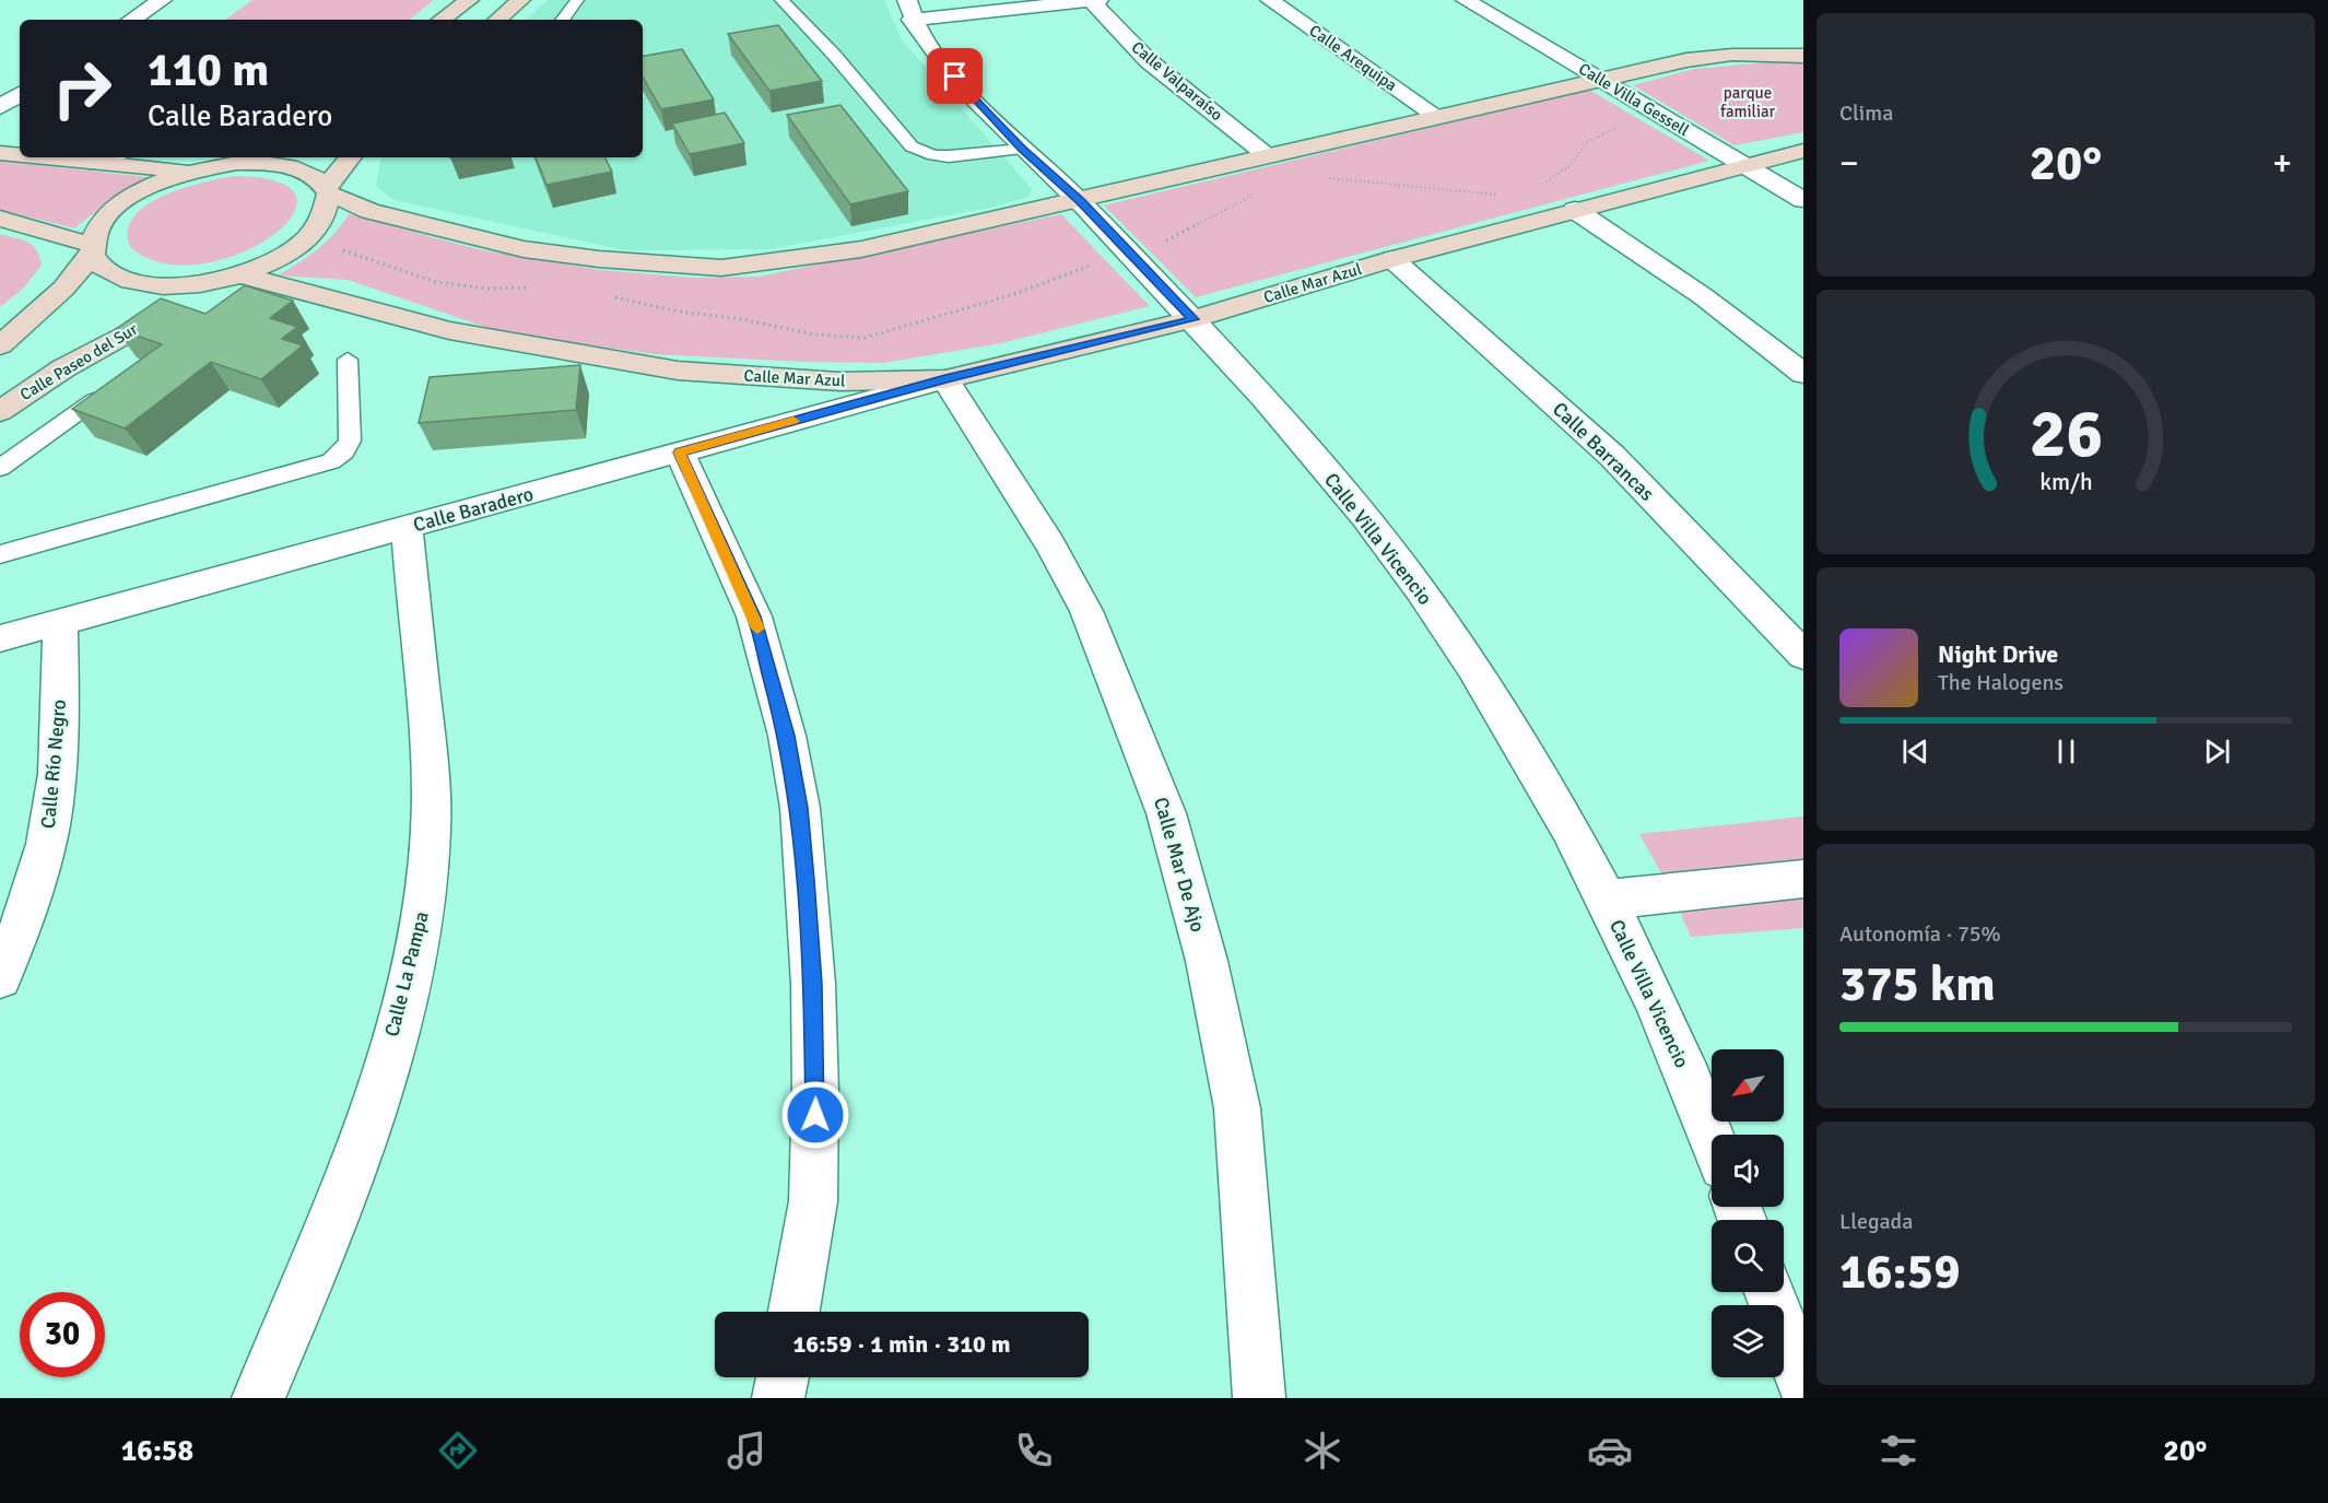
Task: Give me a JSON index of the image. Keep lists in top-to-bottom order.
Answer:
{
  "streets": {
    "street": [
      "Calle Arequipa",
      "Calle Valparaíso",
      "Calle Villa Gessell",
      "Calle Mar Azul",
      "Calle Paseo del Sur",
      "Calle Barrancas",
      "Calle Baradero",
      "Calle Villa Vicencio",
      "Calle Río Negro",
      "Calle Mar De Ajo",
      "Calle La Pampa"
    ]
  },
  "crossings": [
    ["Calle Villa Gessell", "Calle Mar Azul"],
    ["Calle Mar Azul", "Calle Paseo del Sur"],
    ["Calle Mar Azul", "Calle Barrancas"],
    ["Calle Mar Azul", "Calle Baradero"],
    ["Calle Mar Azul", "Calle Villa Vicencio"],
    ["Calle Mar Azul", "Calle Mar De Ajo"],
    ["Calle Baradero", "Calle Río Negro"],
    ["Calle Baradero", "Calle Mar De Ajo"],
    ["Calle Baradero", "Calle La Pampa"]
  ],
  "parks": ["parque familiar"],
  "north": "bottom left",
  "page": {
    "tile": [
      "Clima",
      ["Autonomía · 75%", "375 km"],
      ["Llegada", "16:59"]
    ],
    "turn": ["110 m", "Calle Baradero"],
    "heat": ["−", "20°", "+"],
    "song": ["Night Drive", "The Halogens"],
    "limit": "30",
    "trip": "16:59 · 1 min · 310 m",
    "tabs": ["16:58", "20°"],
    "gauge": ["26", "km/h"]
  }
}
